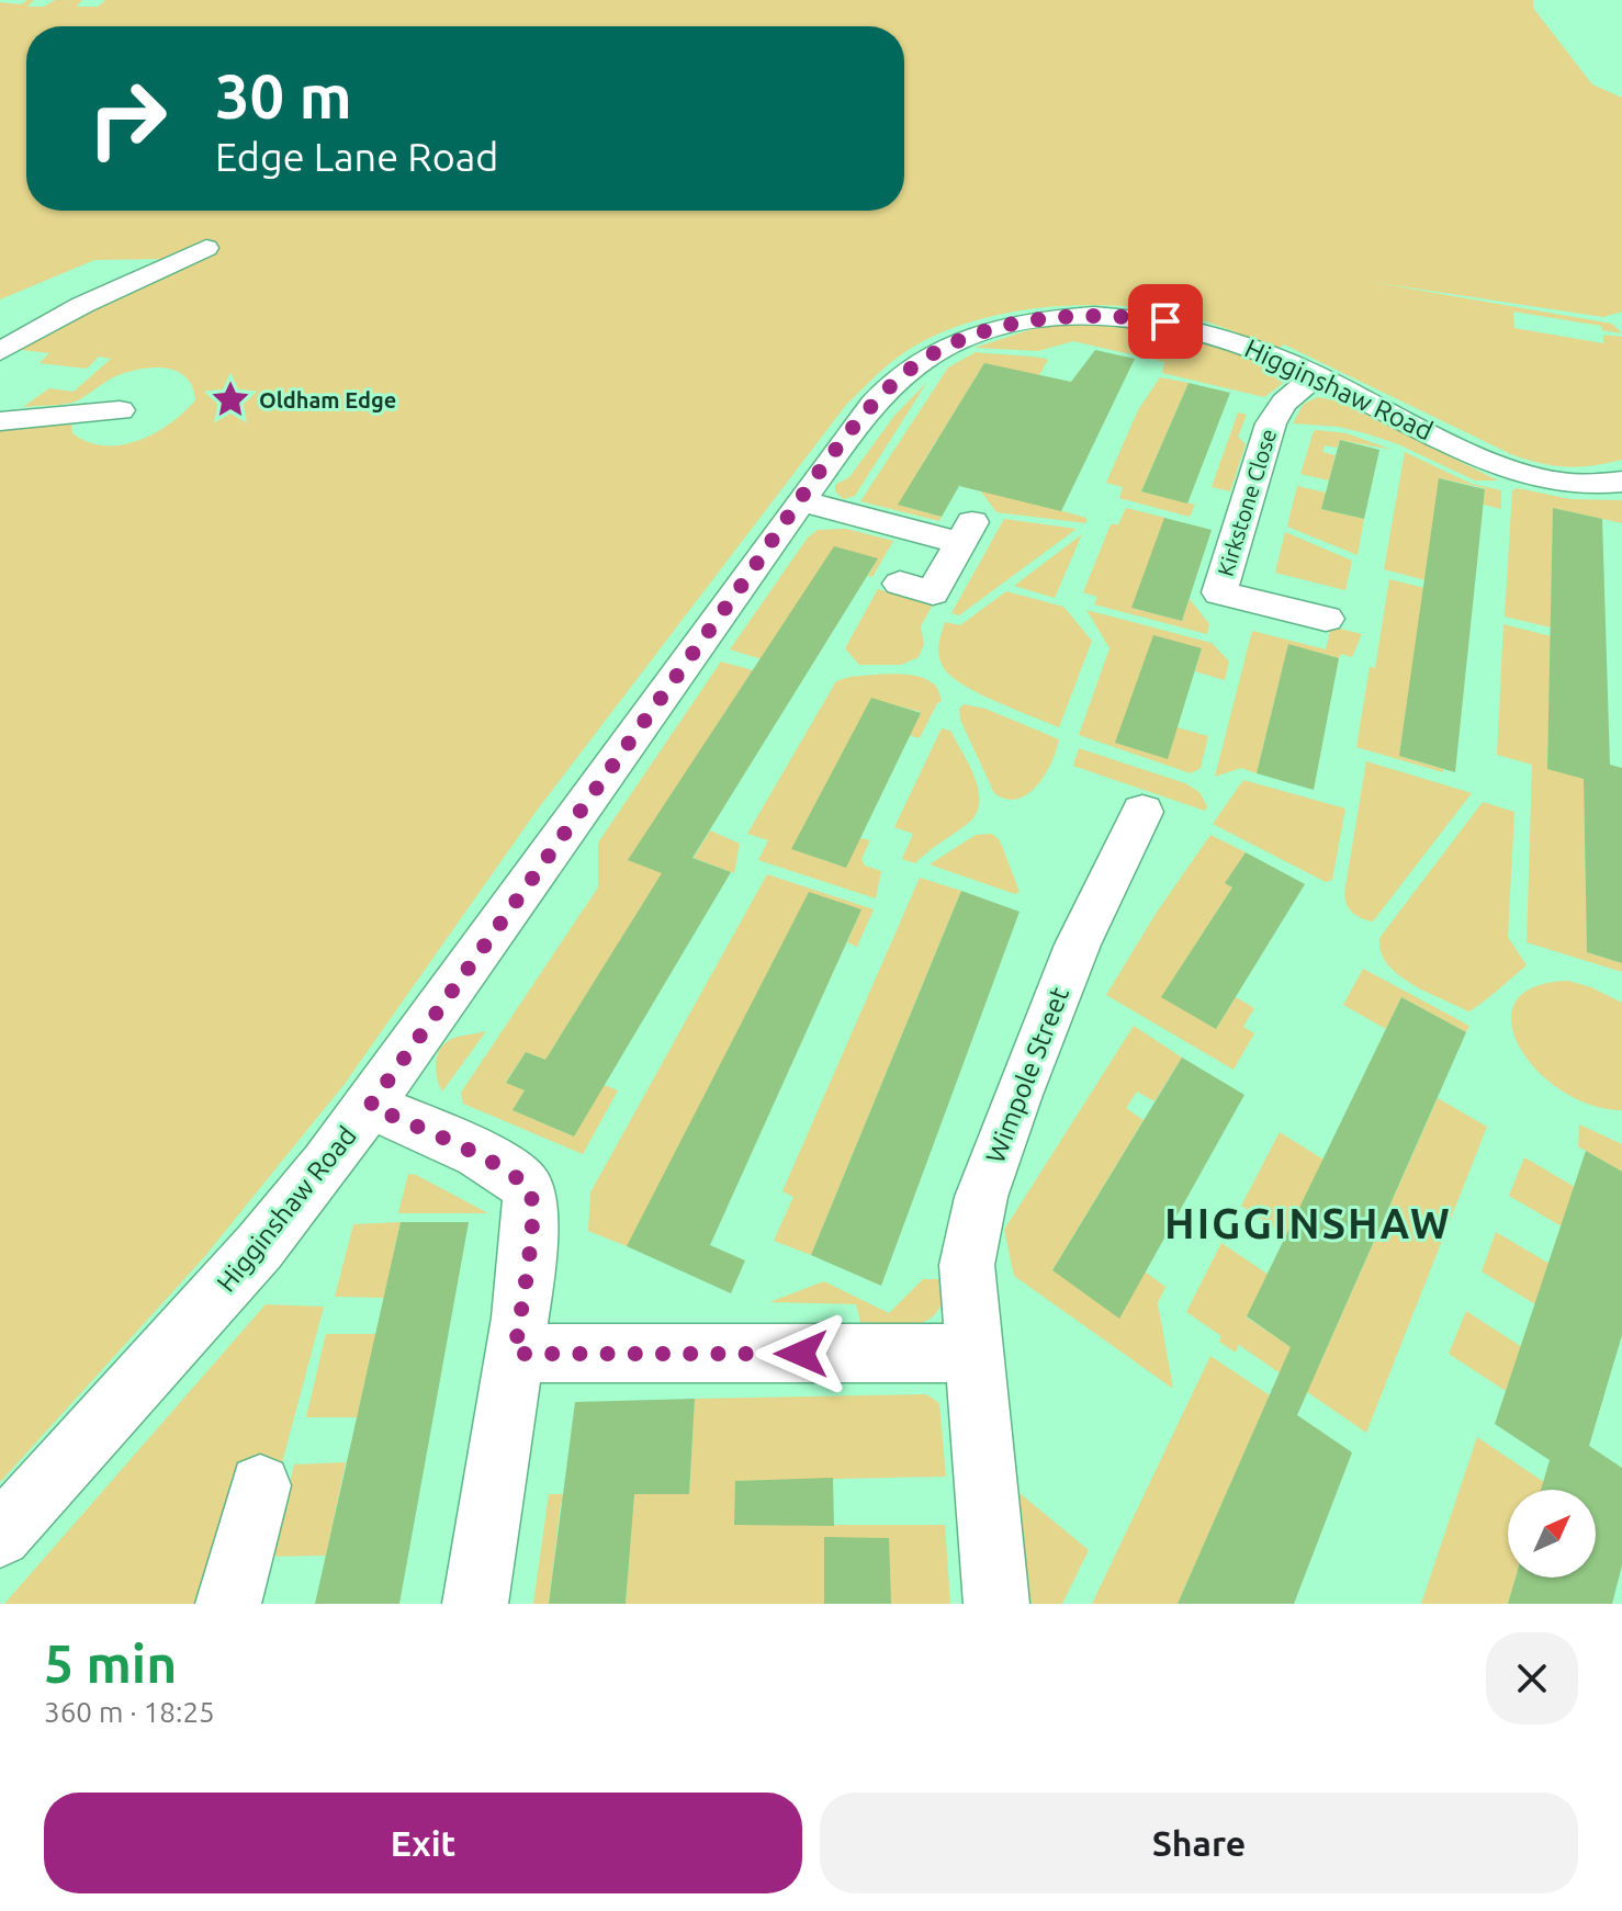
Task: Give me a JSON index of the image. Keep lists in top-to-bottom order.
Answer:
{
  "streets": {
    "street": ["Higginshaw Road", "Kirkstone Close", "Wimpole Street"]
  },
  "crossings": [
    ["Higginshaw Road", "Kirkstone Close"]
  ],
  "districts": ["HIGGINSHAW"],
  "places": {
    "place": ["Oldham Edge"]
  },
  "north": "top right",
  "page": {
    "turn": ["30 m", "Edge Lane Road"],
    "heading": ["5 min", "360 m · 18:25"],
    "buttons": ["Exit", "Share"]
  }
}
